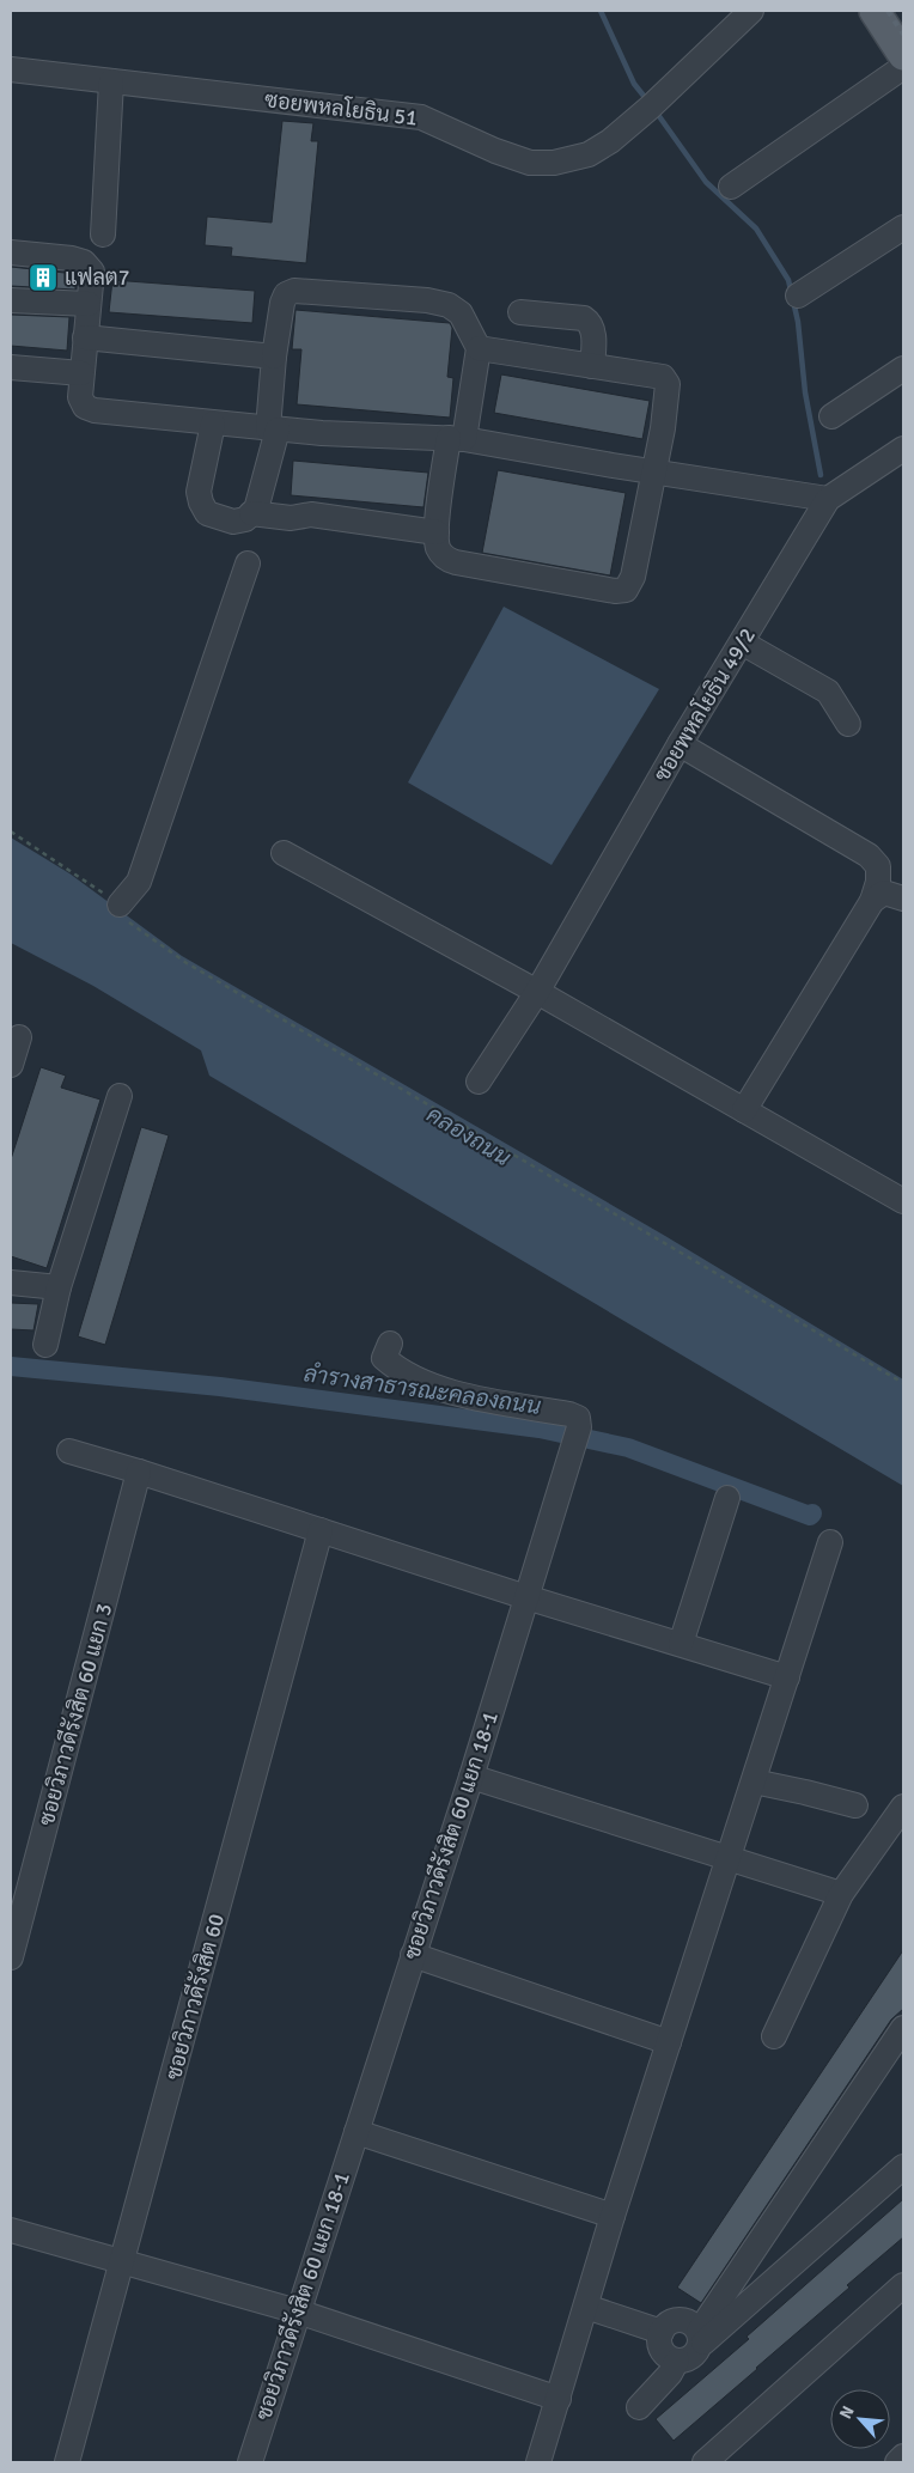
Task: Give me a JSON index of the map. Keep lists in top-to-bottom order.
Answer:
{
  "streets": {
    "street": [
      "ซอยพหลโยธิน 51",
      "ซอยพหลโยธิน 49/2",
      "ซอยวิภาวดีรังสิต 60 แยก 3",
      "ซอยวิภาวดีรังสิต 60 แยก 18-1",
      "ซอยวิภาวดีรังสิต 60"
    ]
  },
  "water": ["คลองถนน", "ลำรางสาธารณะคลองถนน"],
  "places": {
    "building": ["แฟลต7"]
  },
  "north": "top left"
}
